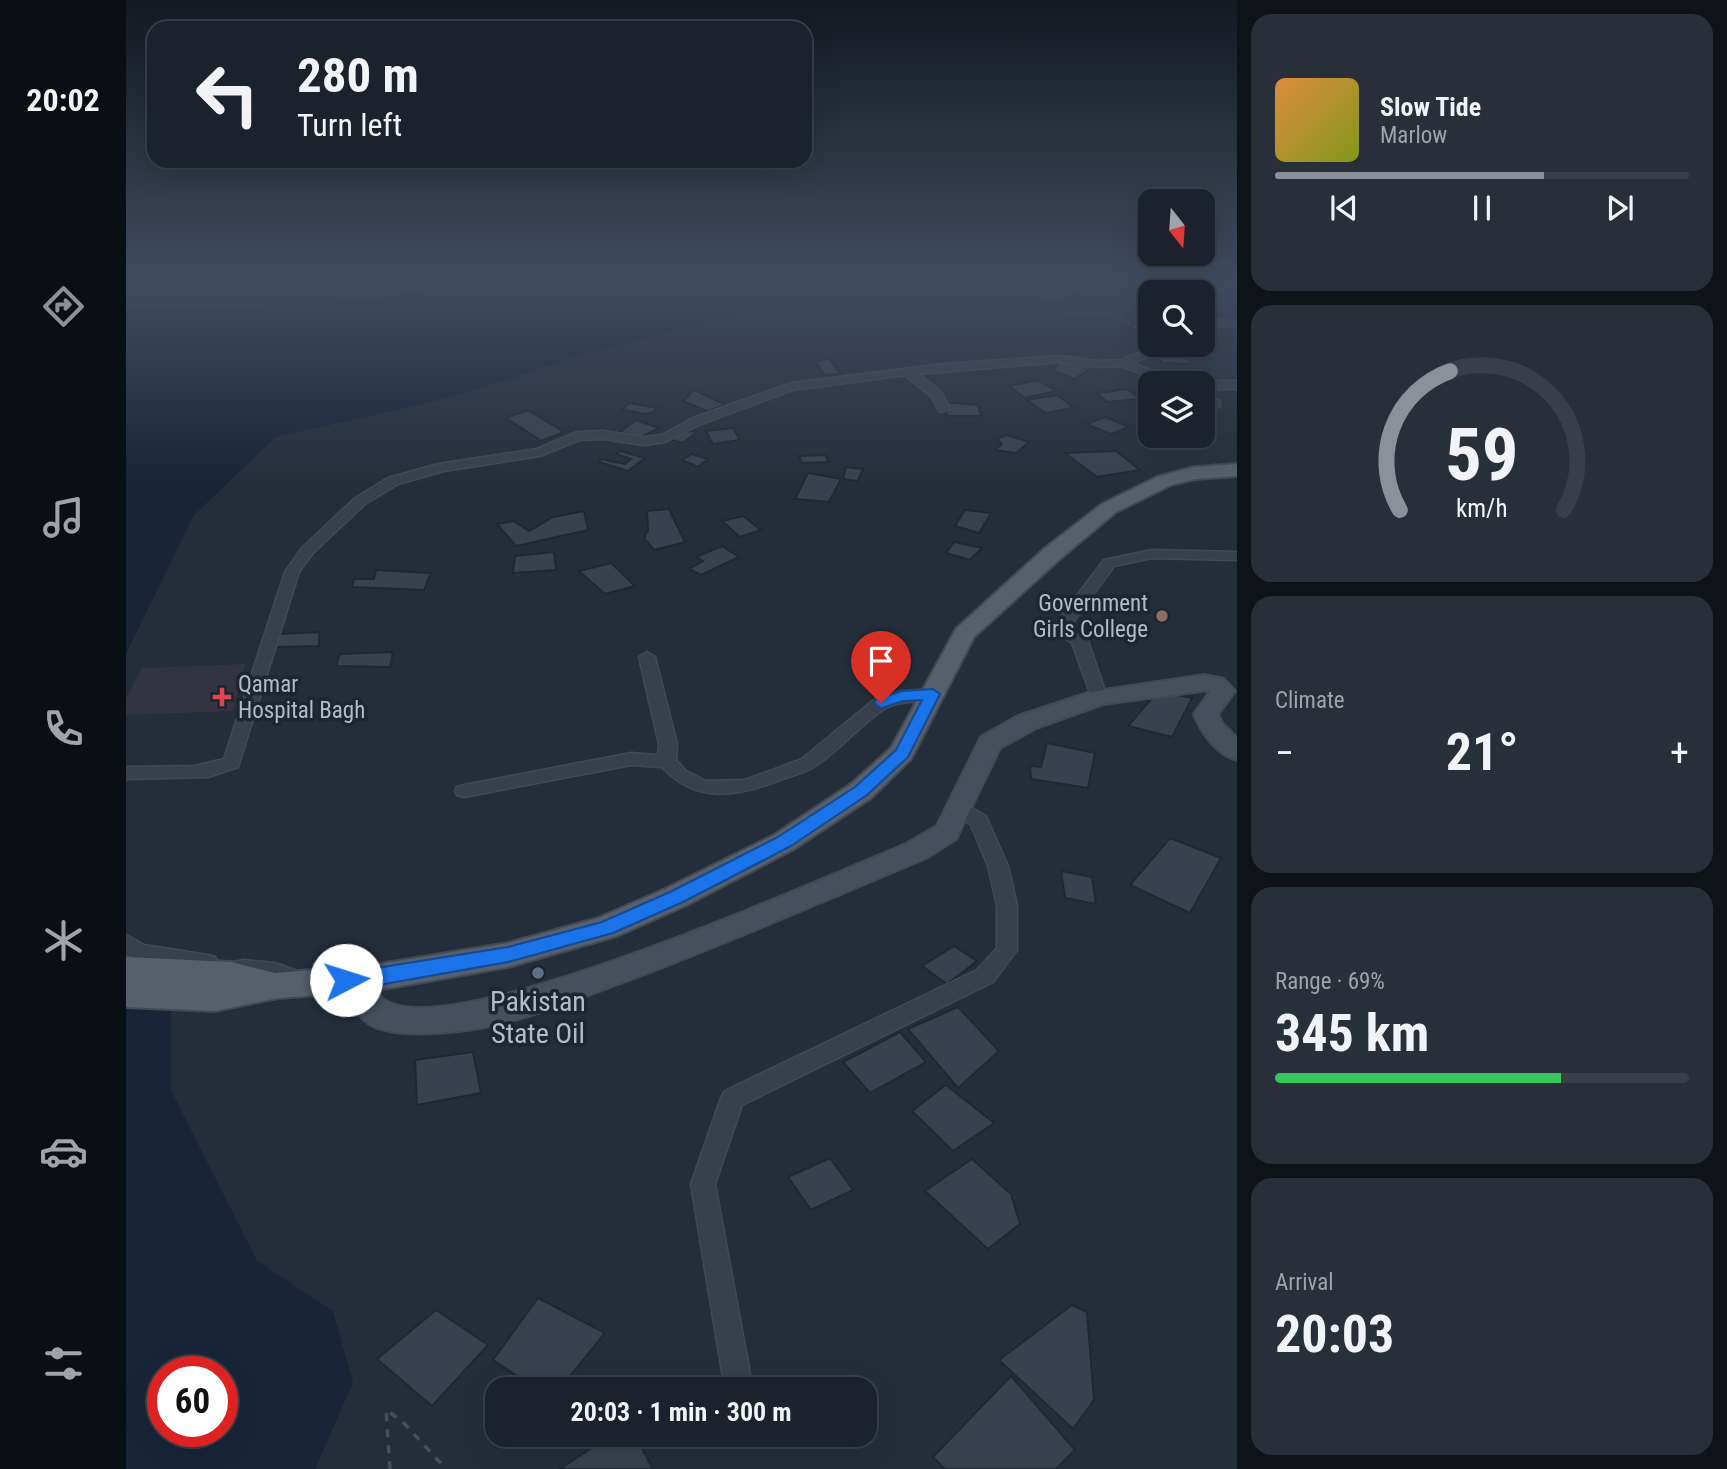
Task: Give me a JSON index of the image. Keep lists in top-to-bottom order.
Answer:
{
  "places": {
    "other": ["Government Girls College", "Pakistan State Oil"],
    "health": ["Qamar Hospital Bagh"]
  },
  "north": "bottom",
  "page": {
    "tabs": "20:02",
    "turn": ["280 m", "Turn left"],
    "song": ["Slow Tide", "Marlow"],
    "tile": [
      "Climate",
      ["Range · 69%", "345 km"],
      ["Arrival", "20:03"]
    ],
    "heat": ["−", "21°", "+"],
    "limit": "60",
    "trip": "20:03 · 1 min · 300 m",
    "gauge": ["59", "km/h"]
  }
}
